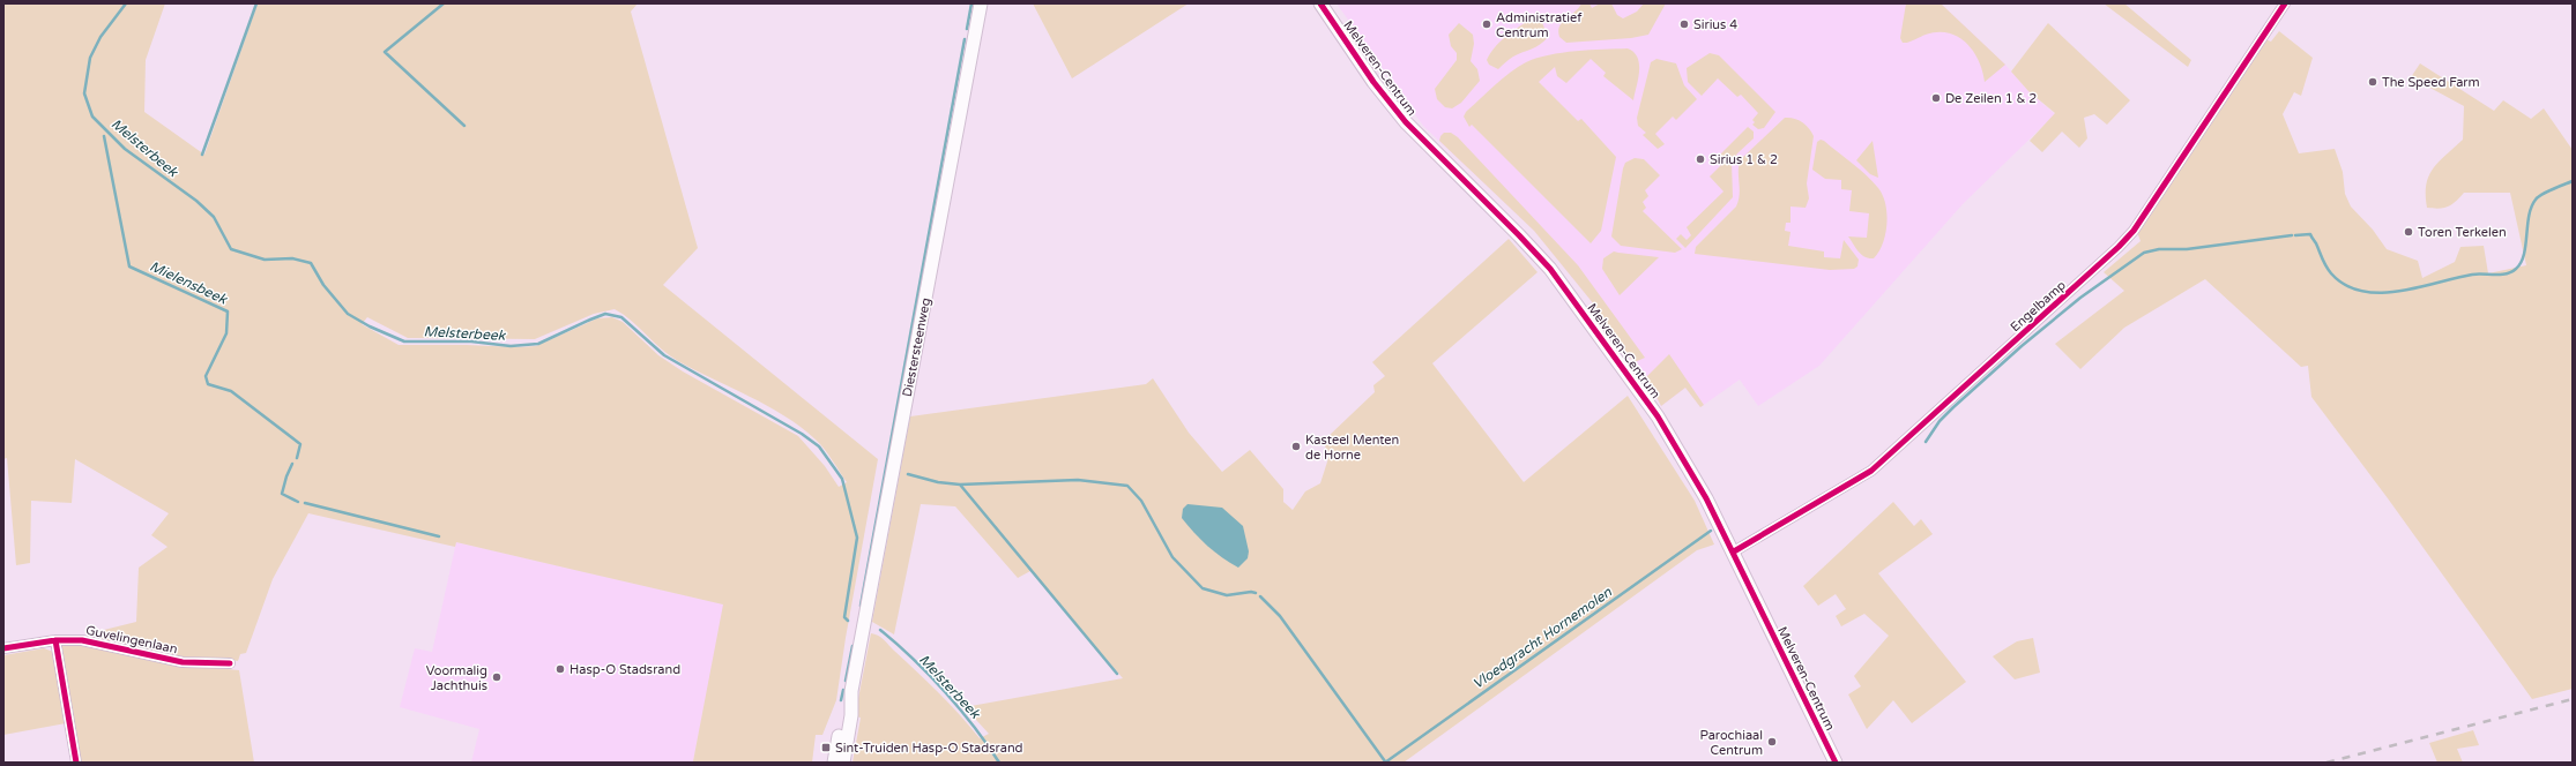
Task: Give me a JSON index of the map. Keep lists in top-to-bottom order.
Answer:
{
  "streets": {
    "main road": ["Melveren-Centrum", "Diestersteenweg"],
    "street": ["Engelbamp", "Guvelingenlaan"]
  },
  "crossings": [
    ["Melveren-Centrum", "Engelbamp"]
  ],
  "water": ["Melsterbeek", "Mielensbeek", "Vloedgracht Hornemolen"],
  "places": {
    "other": [
      "Administratief Centrum",
      "Sirius 4",
      "The Speed Farm",
      "De Zeilen 1 & 2",
      "Sirius 1 & 2",
      "Toren Terkelen",
      "Kasteel Menten de Horne",
      "Hasp-O Stadsrand",
      "Voormalig Jachthuis",
      "Parochiaal Centrum"
    ],
    "transit": ["Sint-Truiden Hasp-O Stadsrand"]
  }
}
